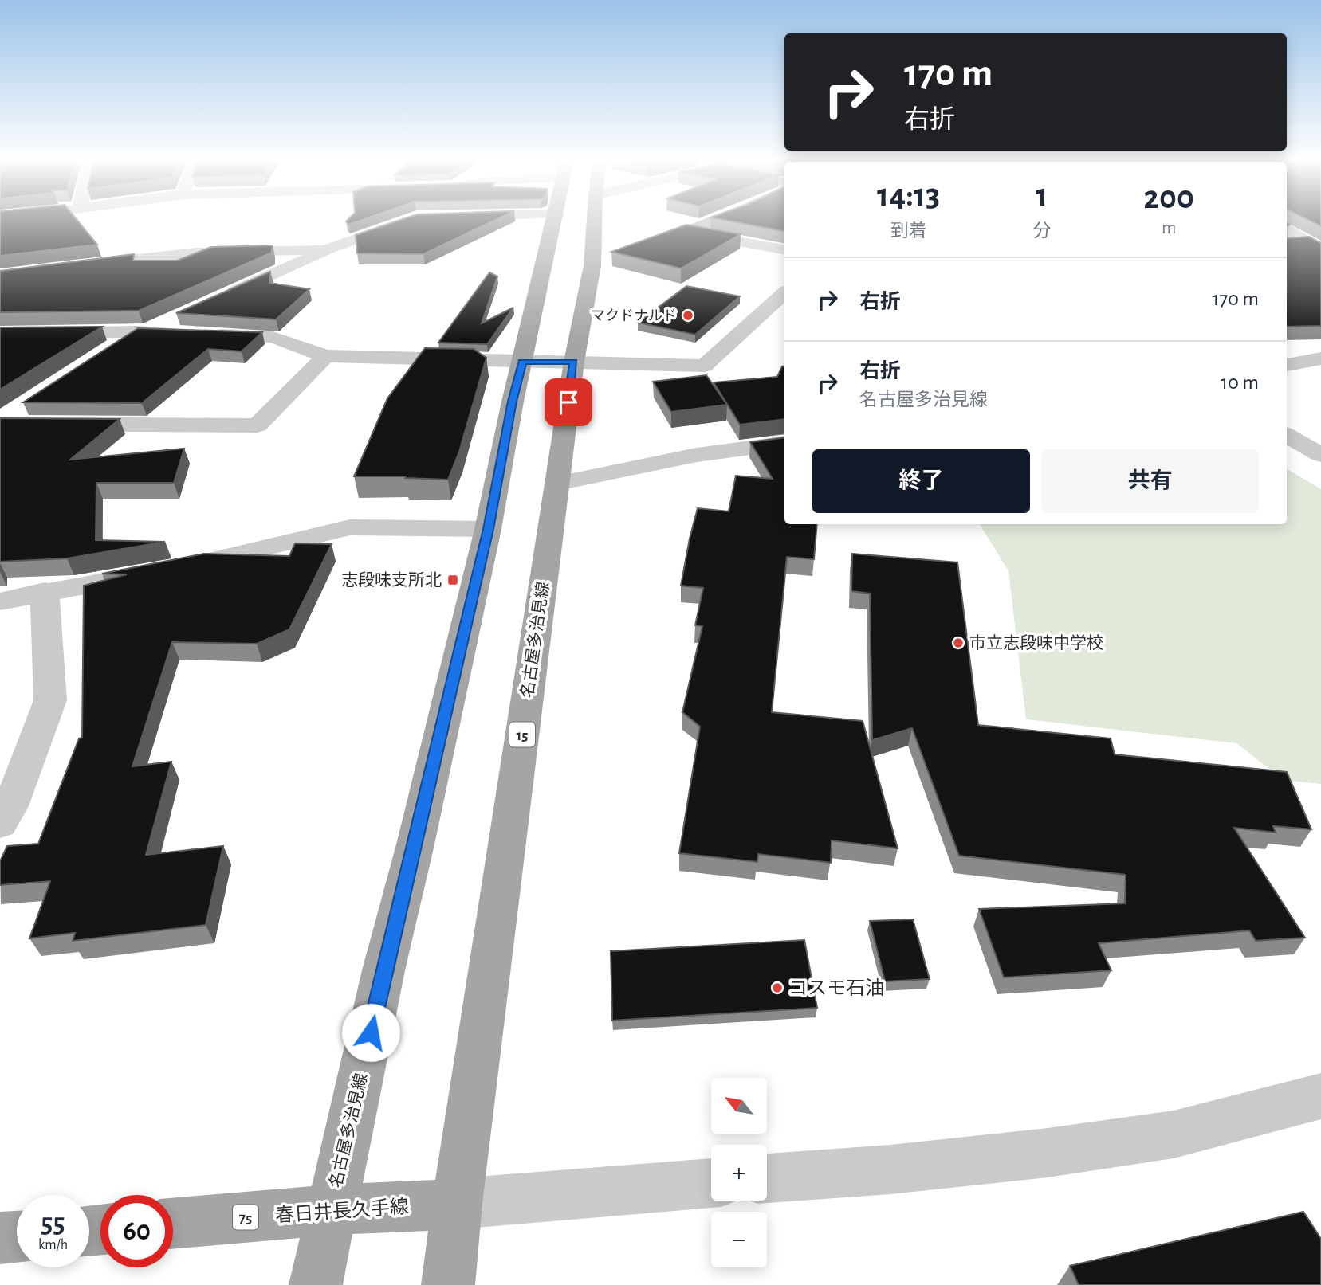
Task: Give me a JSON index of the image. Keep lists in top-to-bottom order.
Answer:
{
  "streets": {
    "main road": [
      "名古屋多治見線",
      "15",
      "春日井長久手線",
      "75"
    ]
  },
  "crossings": [
    ["名古屋多治見線", "春日井長久手線"]
  ],
  "places": {
    "other": ["マクドナルド", "市立志段味中学校", "コスモ石油"],
    "transit": ["志段味支所北"]
  },
  "north": "top left",
  "page": {
    "turn": ["170 m", "右折"],
    "eta": [
      "14:13",
      "到着",
      "1",
      "分",
      "200",
      "m"
    ],
    "list": [
      {
        "name": "右折",
        "value": "170 m"
      },
      {
        "name": "右折",
        "note": "名古屋多治見線",
        "value": "10 m"
      }
    ],
    "buttons": ["終了", "共有"],
    "map_buttons": ["+", "−"],
    "speed": "55 km/h",
    "limit": "60"
  }
}
